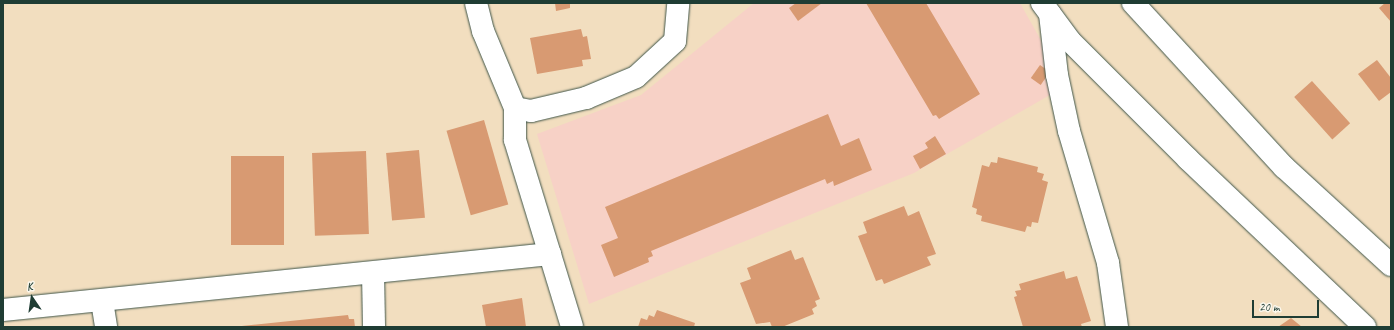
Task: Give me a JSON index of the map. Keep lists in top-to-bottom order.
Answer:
{
  "scale_bar": "20 m",
  "north": "top"
}
